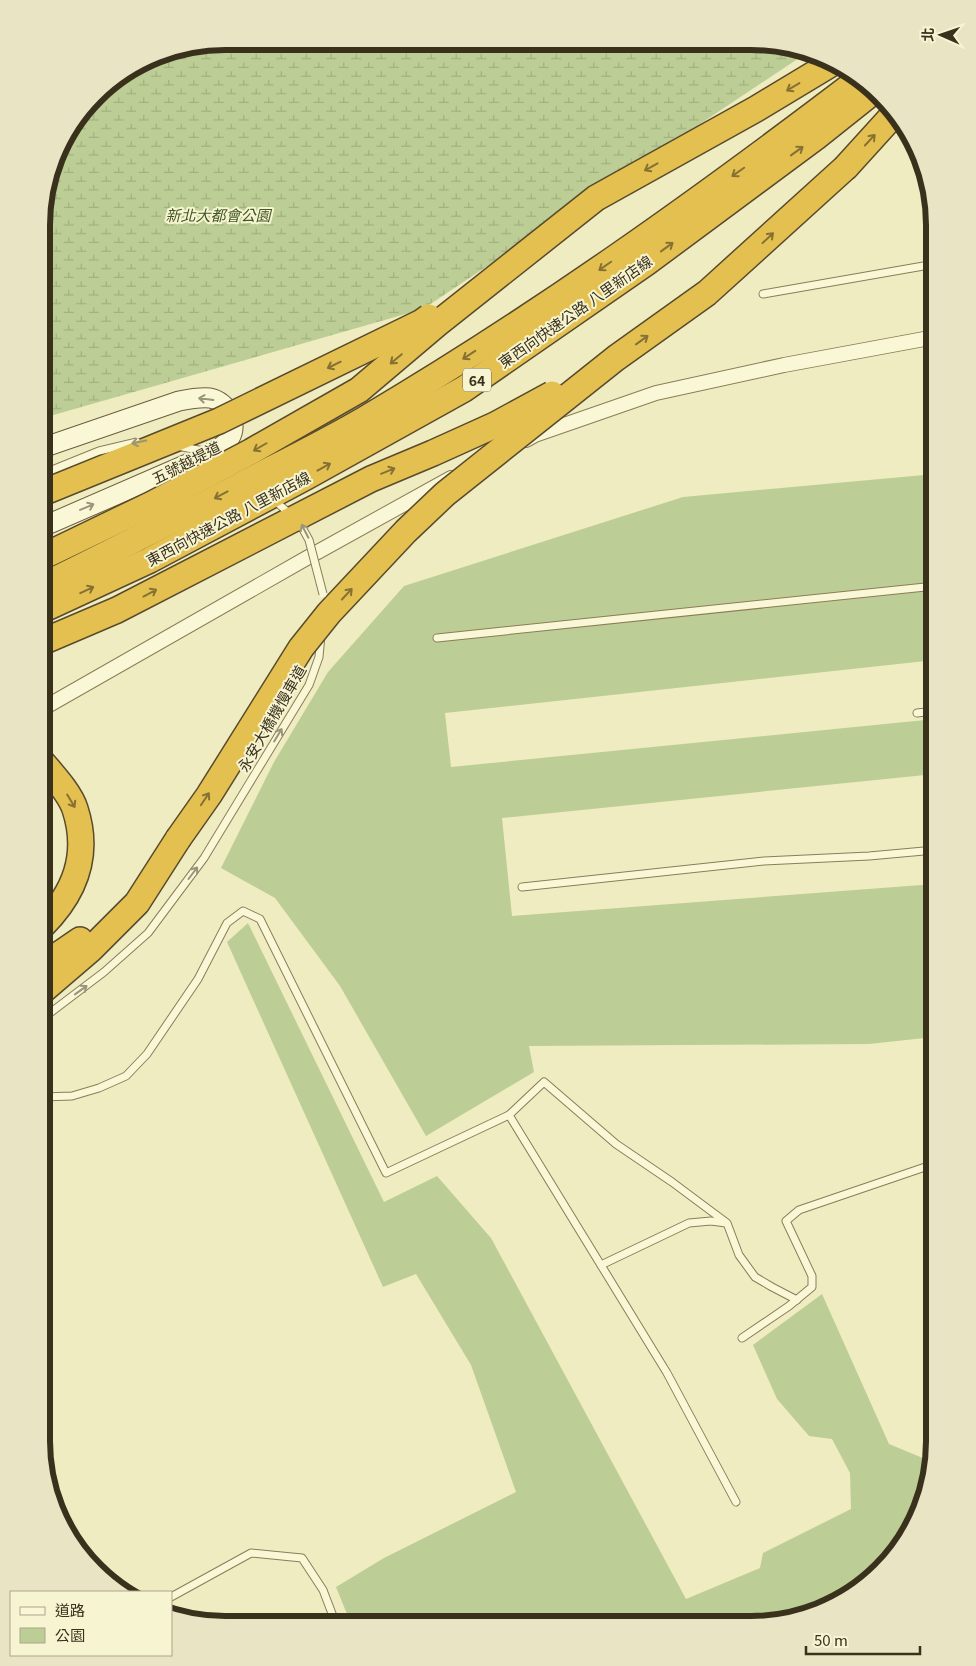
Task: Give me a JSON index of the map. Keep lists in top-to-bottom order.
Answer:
{
  "streets": {
    "highway": ["東西向快速公路 八里新店線", "64"],
    "street": ["五號越堤道"],
    "lane": ["永安大橋機慢車道"]
  },
  "one_way": ["永安大橋機慢車道"],
  "parks": ["新北大都會公園"],
  "legend": ["道路", "公園"],
  "scale_bar": "50 m",
  "north": "left"
}
